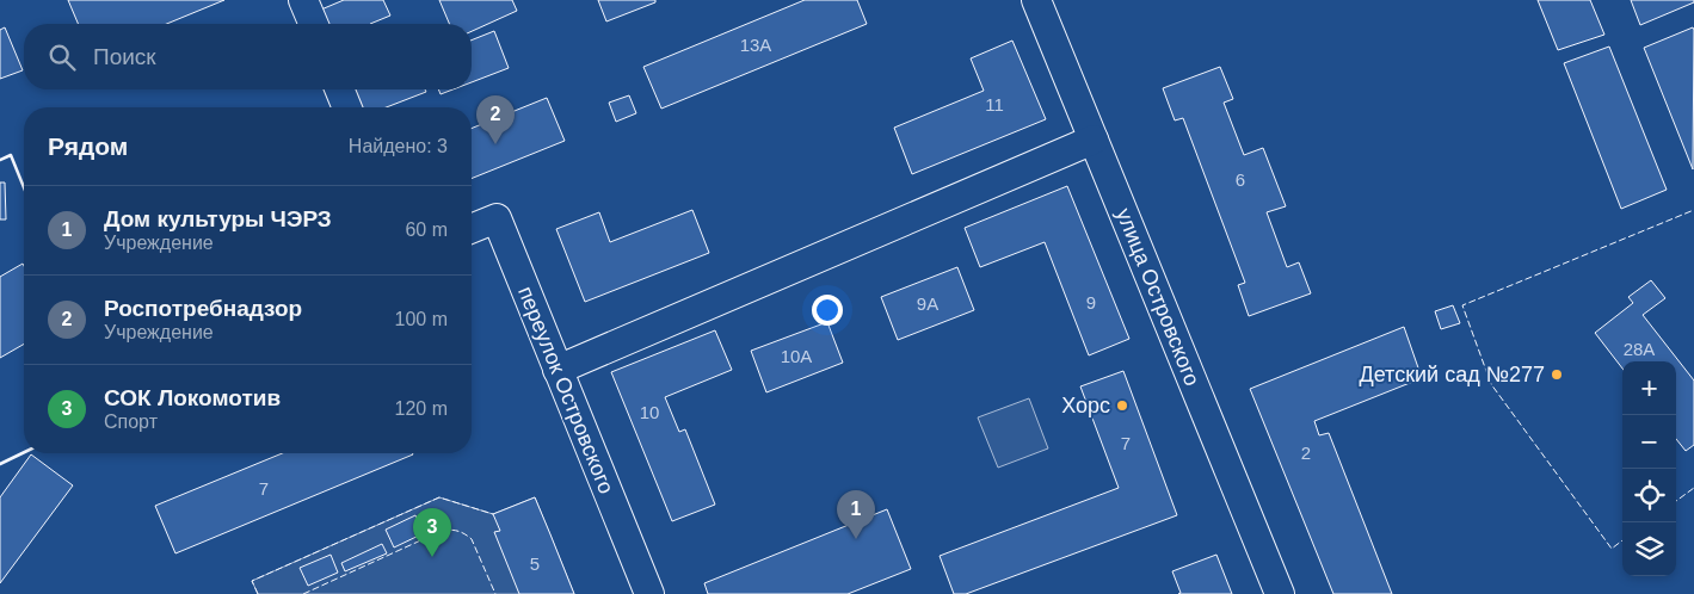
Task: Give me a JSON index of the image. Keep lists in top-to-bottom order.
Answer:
{
  "streets": {
    "street": ["улица Островского", "переулок Островского"]
  },
  "places": ["Детский сад №277", "Хорс"],
  "house_numbers": [
    "13А",
    "11",
    "6",
    "9",
    "9А",
    "28А",
    "10А",
    "10",
    "7",
    "2",
    "7",
    "5"
  ],
  "page": {
    "search": "Поиск",
    "pins": ["2", "1", "3"],
    "heading": ["Рядом", "Найдено: 3"],
    "list": [
      {
        "mark": "1",
        "name": "Дом культуры ЧЭРЗ",
        "note": "Учреждение",
        "value": "60 m"
      },
      {
        "mark": "2",
        "name": "Роспотребнадзор",
        "note": "Учреждение",
        "value": "100 m"
      },
      {
        "mark": "3",
        "name": "СОК Локомотив",
        "note": "Спорт",
        "value": "120 m"
      }
    ],
    "map_buttons": ["+", "−"]
  }
}
